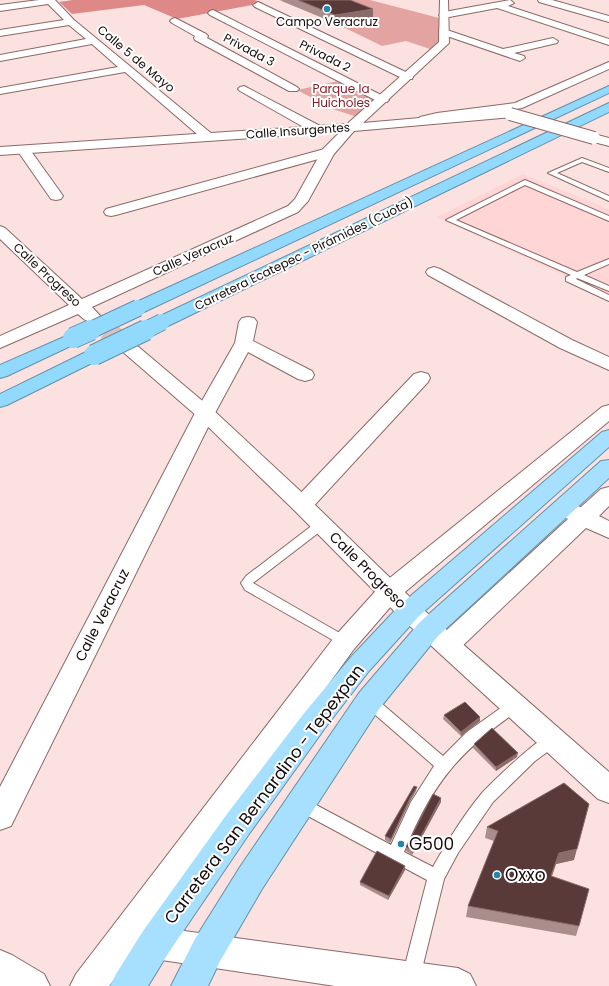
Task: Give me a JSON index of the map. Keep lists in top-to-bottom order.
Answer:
{
  "streets": {
    "highway": ["Carretera Ecatepec - Pirámides (Cuota)", "Carretera San Bernardino - Tepexpan"],
    "street": [
      "Privada 3",
      "Privada 2",
      "Calle 5 de Mayo",
      "Calle Insurgentes",
      "Calle Veracruz",
      "Calle Progreso"
    ]
  },
  "crossings": [
    ["Privada 3", "Privada 2"],
    ["Privada 2", "Calle Veracruz"],
    ["Calle 5 de Mayo", "Calle Insurgentes"],
    ["Calle Insurgentes", "Calle Veracruz"],
    ["Calle Veracruz", "Calle Progreso"],
    ["Calle Progreso", "Carretera San Bernardino - Tepexpan"]
  ],
  "parks": ["Parque la Huicholes"],
  "places": ["Campo Veracruz", "G500", "Oxxo"]
}
